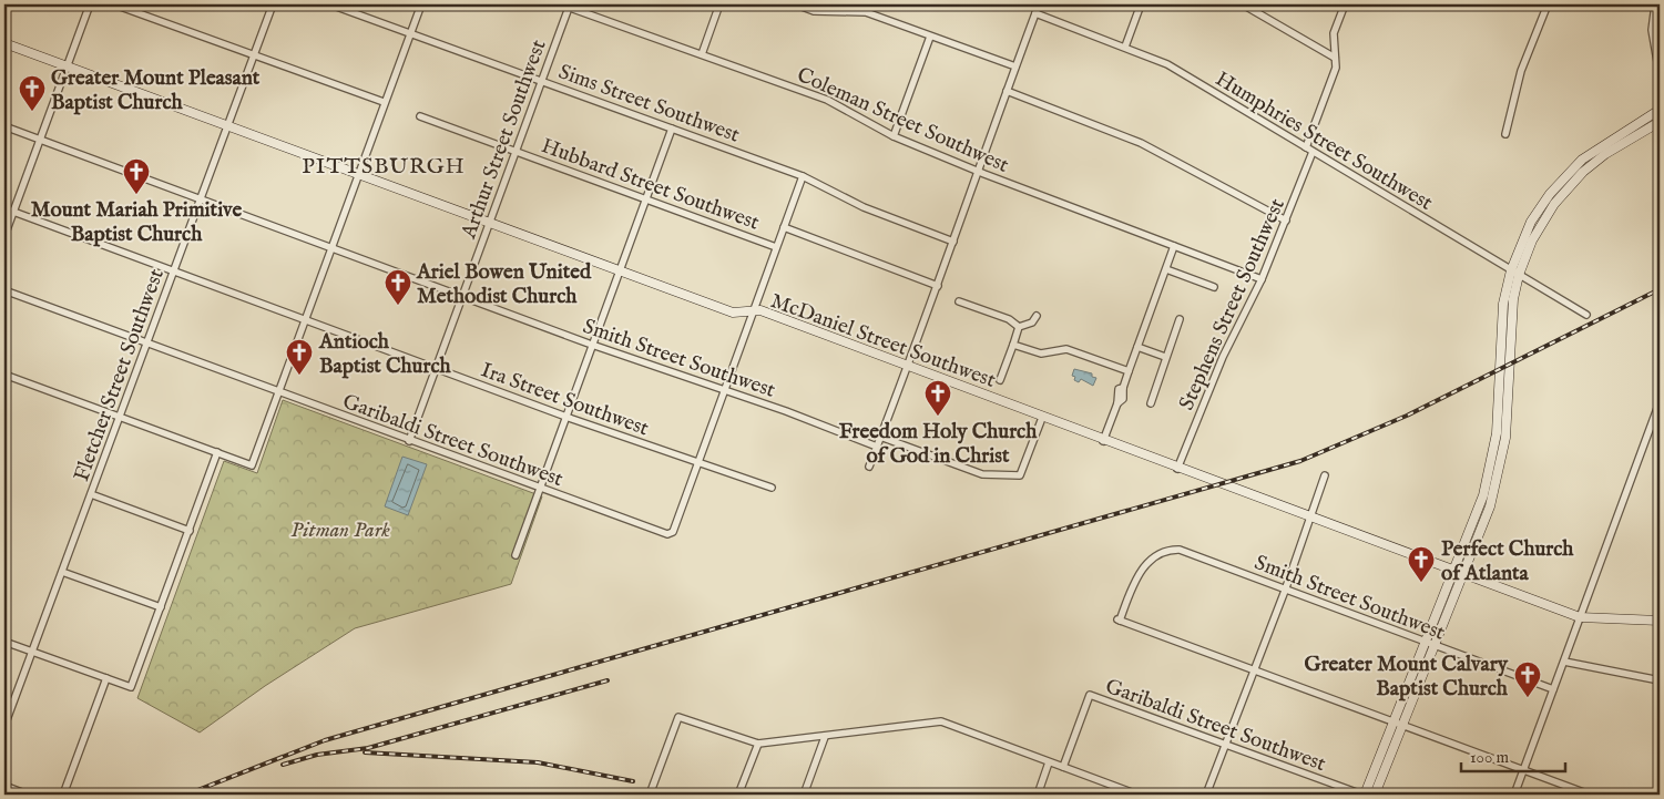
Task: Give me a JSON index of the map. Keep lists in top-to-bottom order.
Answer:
{
  "streets": {
    "street": [
      "Sims Street Southwest",
      "Coleman Street Southwest",
      "Arthur Street Southwest",
      "Humphries Street Southwest",
      "Hubbard Street Southwest",
      "Stephens Street Southwest",
      "McDaniel Street Southwest",
      "Smith Street Southwest",
      "Fletcher Street Southwest",
      "Ira Street Southwest",
      "Garibaldi Street Southwest"
    ]
  },
  "crossings": [
    ["Sims Street Southwest", "Arthur Street Southwest"],
    ["Coleman Street Southwest", "Arthur Street Southwest"],
    ["Coleman Street Southwest", "Stephens Street Southwest"],
    ["Arthur Street Southwest", "Hubbard Street Southwest"],
    ["Arthur Street Southwest", "McDaniel Street Southwest"],
    ["Arthur Street Southwest", "Smith Street Southwest"],
    ["Arthur Street Southwest", "Ira Street Southwest"],
    ["Arthur Street Southwest", "Garibaldi Street Southwest"],
    ["Humphries Street Southwest", "Stephens Street Southwest"],
    ["Stephens Street Southwest", "McDaniel Street Southwest"],
    ["McDaniel Street Southwest", "Fletcher Street Southwest"],
    ["Smith Street Southwest", "Fletcher Street Southwest"],
    ["Fletcher Street Southwest", "Ira Street Southwest"],
    ["Fletcher Street Southwest", "Garibaldi Street Southwest"],
    ["Ira Street Southwest", "Garibaldi Street Southwest"]
  ],
  "districts": ["PITTSBURGH"],
  "parks": ["Pitman Park"],
  "places": {
    "church": [
      "Greater Mount Pleasant Baptist Church",
      "Mount Mariah Primitive Baptist Church",
      "Ariel Bowen United Methodist Church",
      "Antioch Baptist Church",
      "Freedom Holy Church of God in Christ",
      "Perfect Church of Atlanta",
      "Greater Mount Calvary Baptist Church"
    ]
  },
  "scale_bar": "100 m"
}
